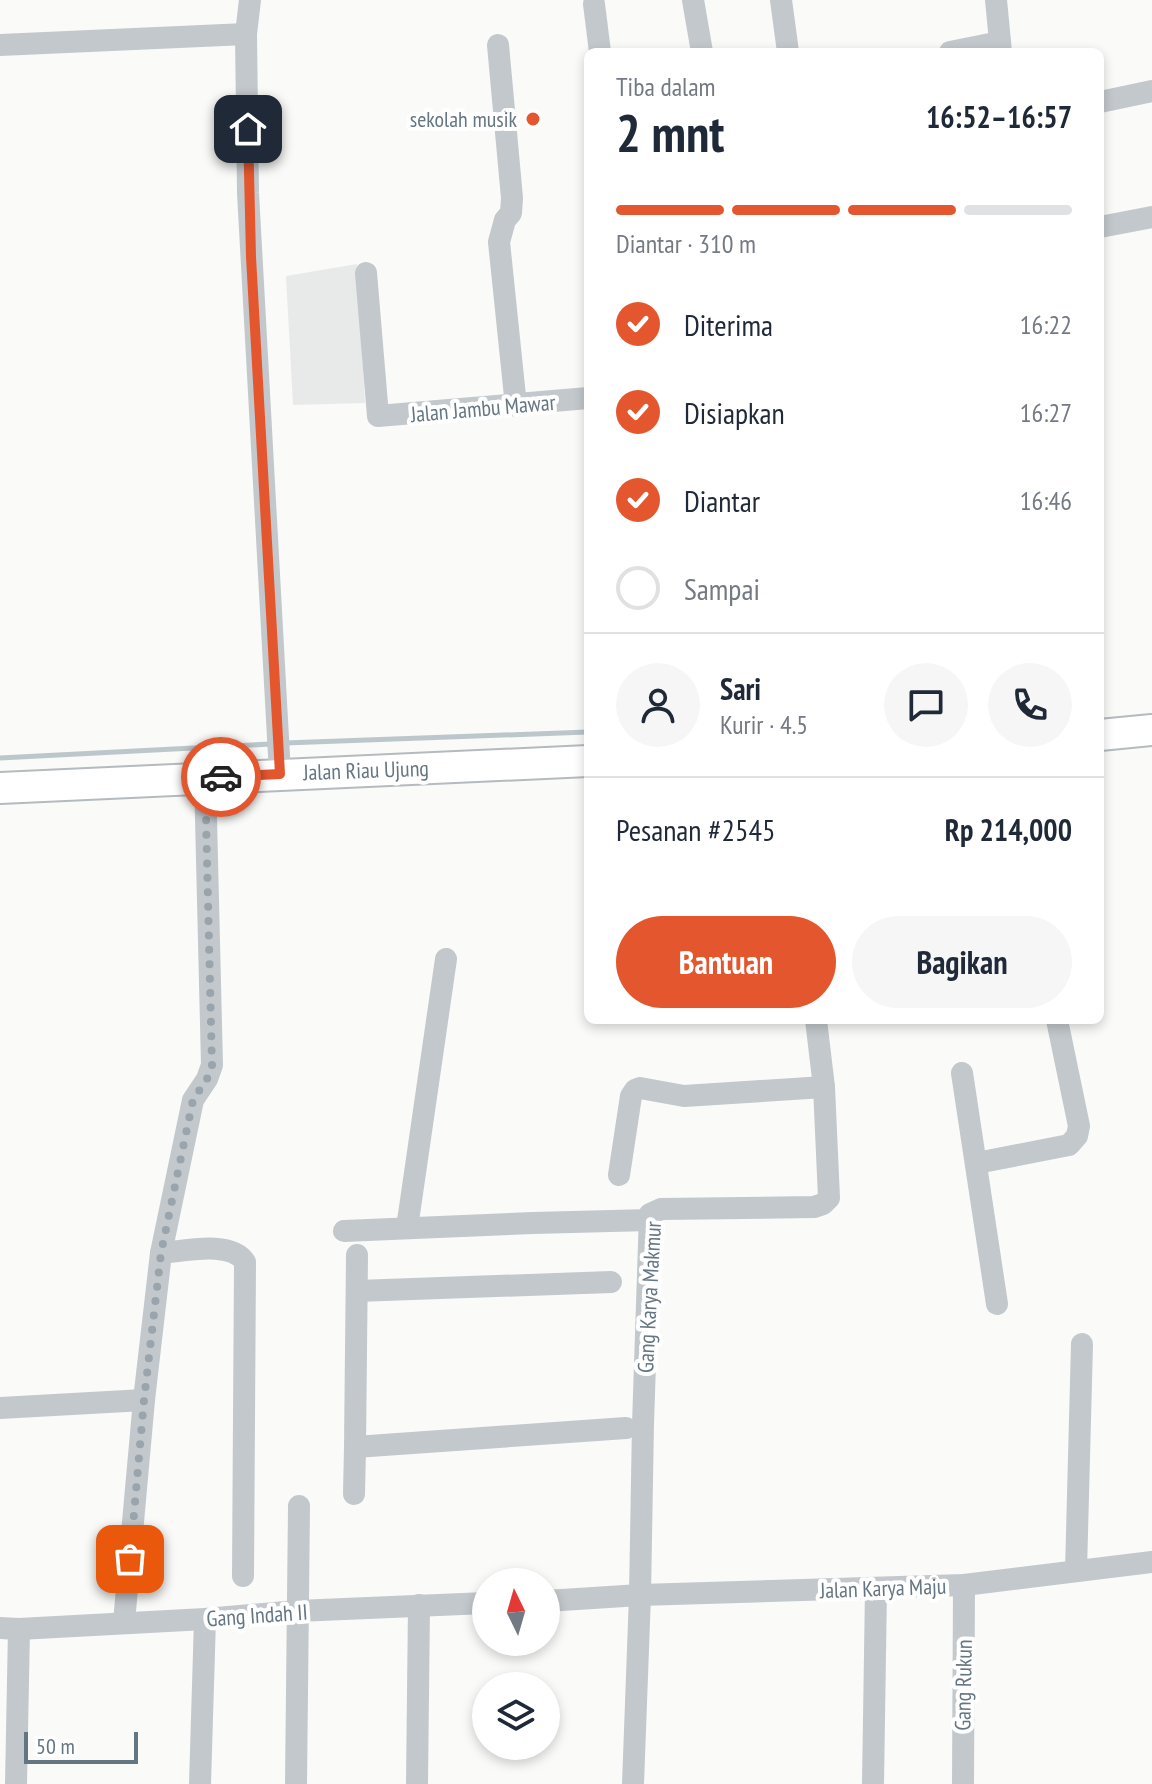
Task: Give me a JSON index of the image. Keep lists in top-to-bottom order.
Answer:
{
  "streets": {
    "main road": ["Jalan Riau Ujung"],
    "street": [
      "Jalan Jambu Mawar",
      "Gang Karya Makmur",
      "Jalan Karya Maju",
      "Gang Indah II",
      "Gang Rukun"
    ]
  },
  "crossings": [
    ["Gang Karya Makmur", "Jalan Karya Maju"],
    ["Jalan Karya Maju", "Gang Rukun"]
  ],
  "places": ["sekolah musik"],
  "scale_bar": "50 m",
  "north": "top",
  "page": {
    "heading": ["2 mnt", "Tiba dalam", "16:52–16:57"],
    "panel": [
      "Sari",
      "Kurir · 4.5",
      "Pesanan #2545",
      "Rp 214,000"
    ],
    "bar": "Diantar · 310 m",
    "list": [
      ["Diterima", "16:22"],
      ["Disiapkan", "16:27"],
      ["Diantar", "16:46"],
      "Sampai"
    ],
    "buttons": ["Bantuan", "Bagikan"],
    "scale": "50 m"
  }
}
